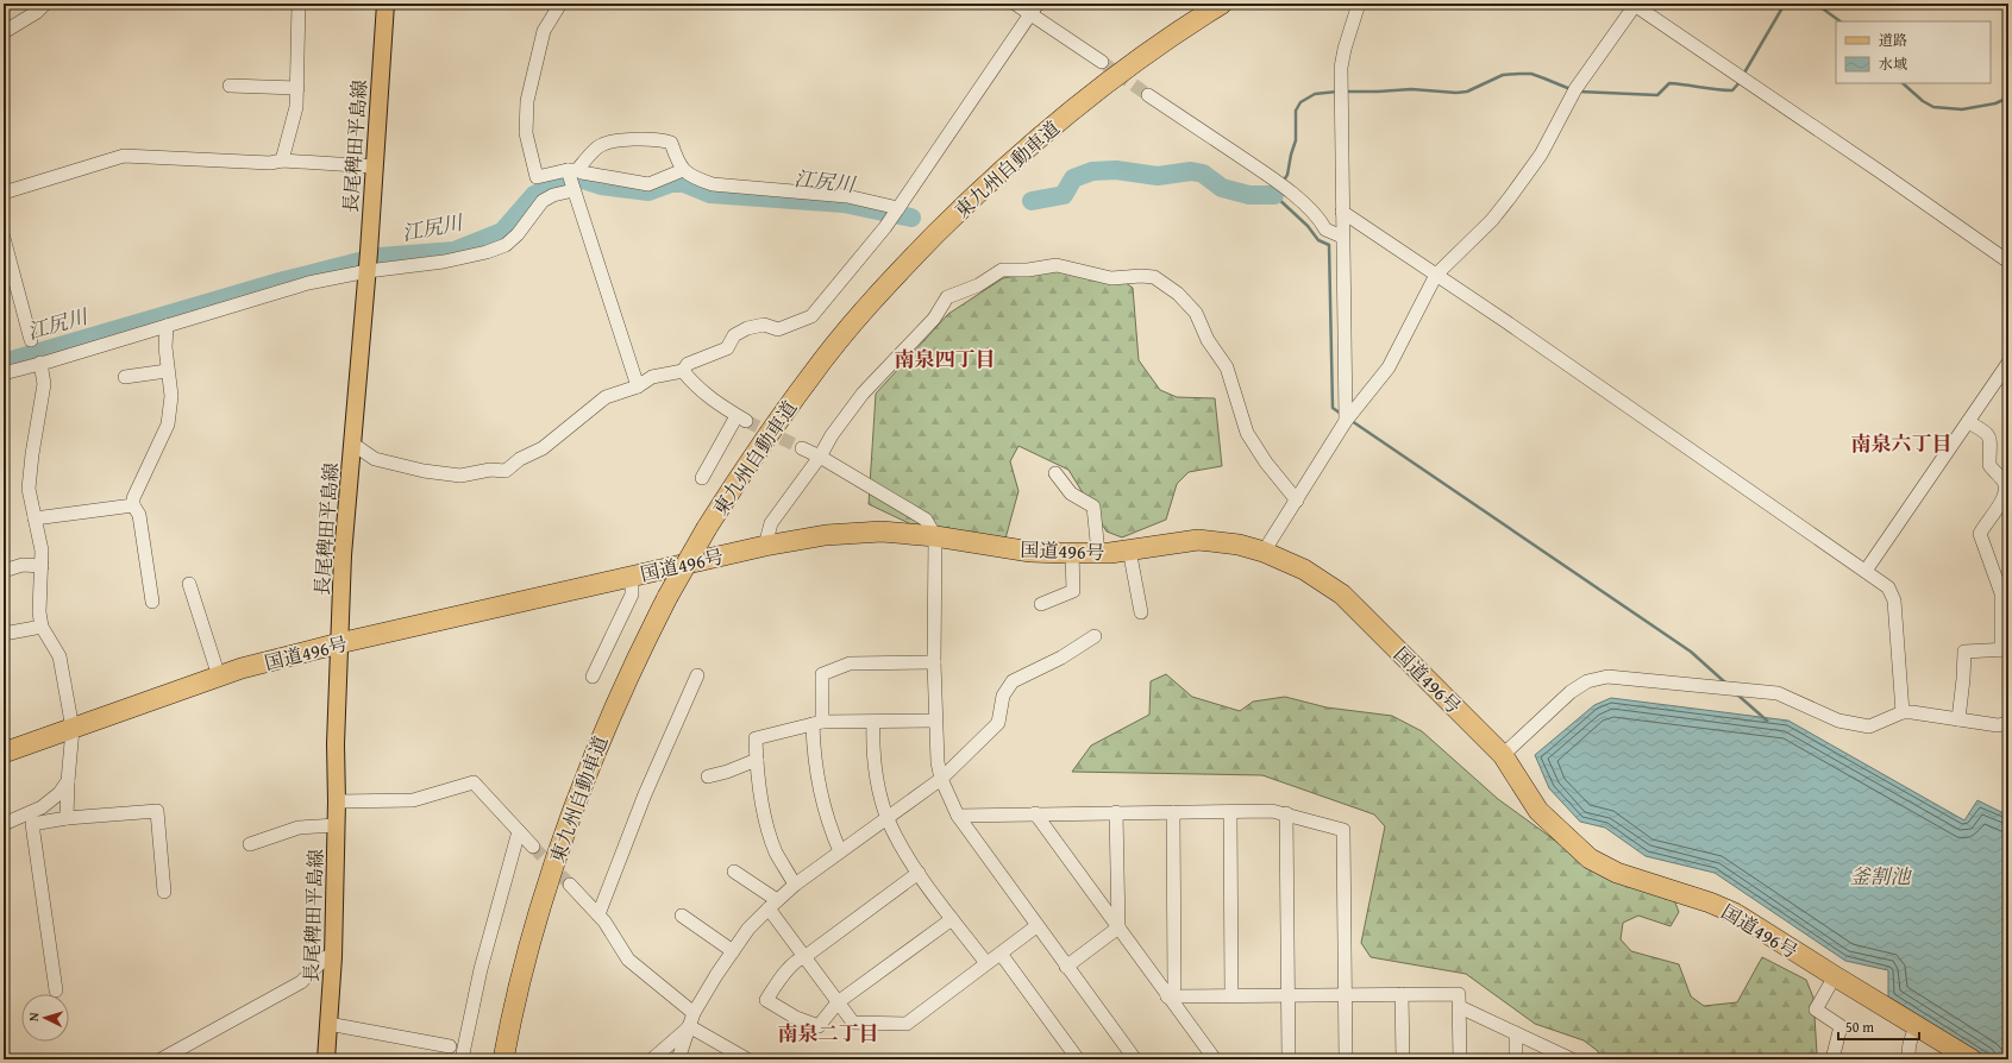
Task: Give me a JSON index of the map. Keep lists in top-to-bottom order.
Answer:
{
  "streets": {
    "highway": ["東九州自動車道", "国道496号"],
    "main road": ["長尾稗田平島線"]
  },
  "crossings": [
    ["長尾稗田平島線", "国道496号"]
  ],
  "districts": ["南泉四丁目", "南泉六丁目", "南泉二丁目"],
  "water": ["江尻川", "釜割池"],
  "legend": ["道路", "水域"],
  "scale_bar": "50 m",
  "north": "left"
}
